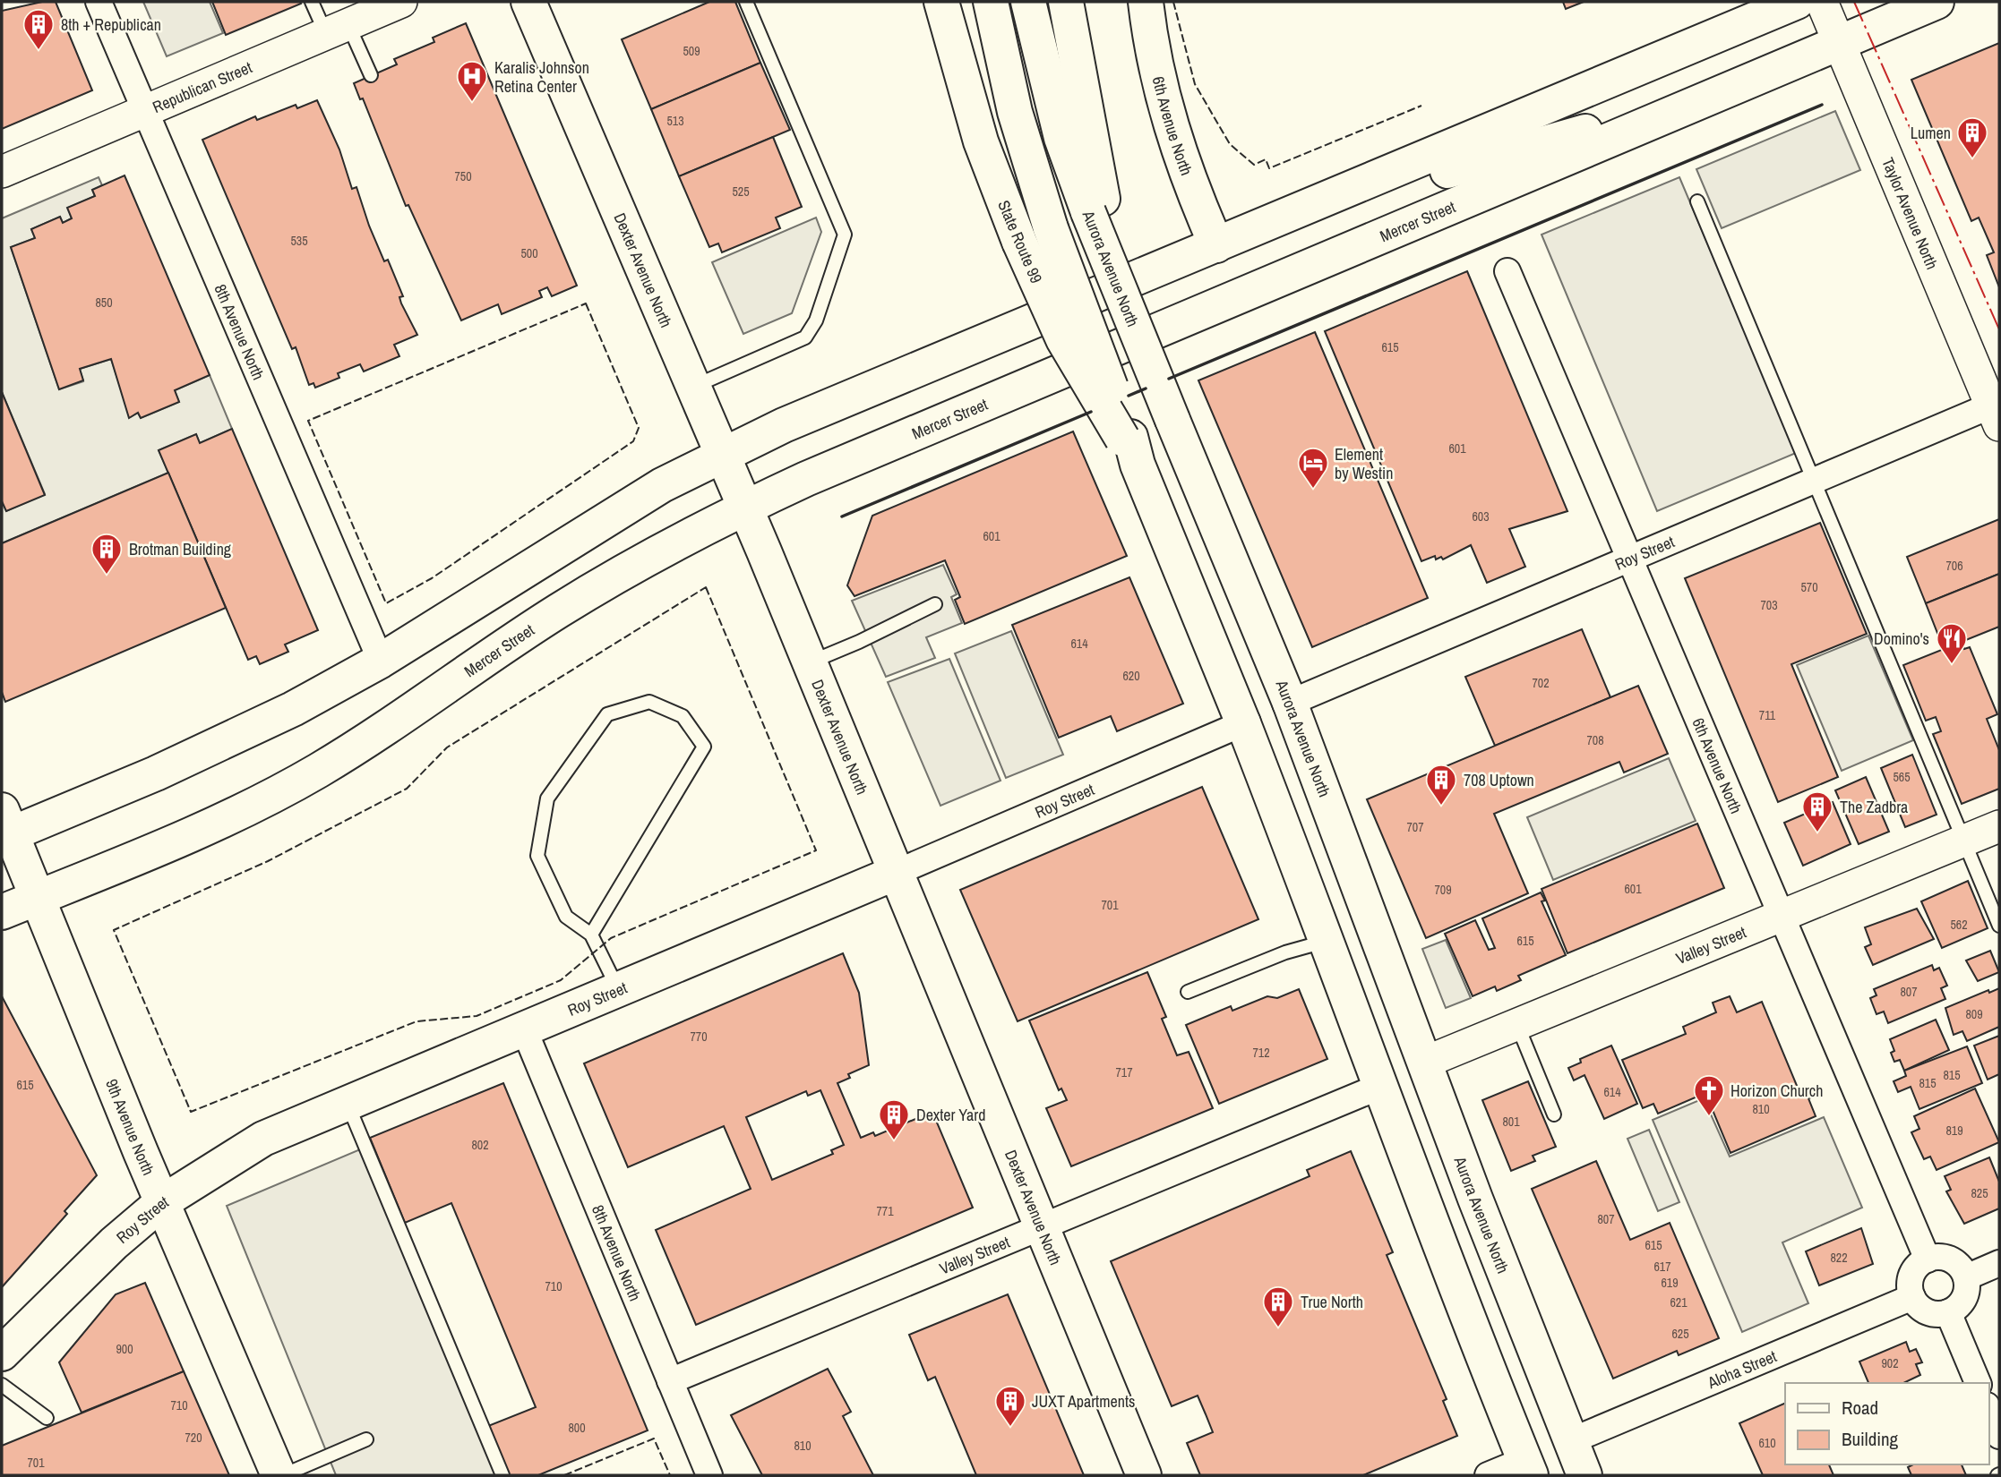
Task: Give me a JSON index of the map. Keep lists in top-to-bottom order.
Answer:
{
  "streets": {
    "main road": [
      "6th Avenue North",
      "Mercer Street",
      "State Route 99",
      "Aurora Avenue North",
      "Dexter Avenue North",
      "Roy Street",
      "9th Avenue North"
    ],
    "street": [
      "Republican Street",
      "Taylor Avenue North",
      "8th Avenue North",
      "Valley Street",
      "Aloha Street"
    ]
  },
  "crossings": [
    ["Republican Street", "8th Avenue North"],
    ["6th Avenue North", "Roy Street"],
    ["6th Avenue North", "Valley Street"],
    ["6th Avenue North", "Aloha Street"],
    ["Taylor Avenue North", "Mercer Street"],
    ["Taylor Avenue North", "Roy Street"],
    ["Mercer Street", "Dexter Avenue North"],
    ["Mercer Street", "9th Avenue North"],
    ["Aurora Avenue North", "Roy Street"],
    ["Aurora Avenue North", "Valley Street"],
    ["Aurora Avenue North", "Aloha Street"],
    ["Dexter Avenue North", "Roy Street"],
    ["Dexter Avenue North", "Valley Street"],
    ["8th Avenue North", "Roy Street"],
    ["8th Avenue North", "Valley Street"],
    ["Roy Street", "9th Avenue North"]
  ],
  "places": {
    "building": [
      "8th + Republican",
      "Lumen",
      "Brotman Building",
      "708 Uptown",
      "The Zadbra",
      "Dexter Yard",
      "True North",
      "JUXT Apartments"
    ],
    "hospital": ["Karalis Johnson Retina Center"],
    "hotel": ["Element by Westin"],
    "restaurant": ["Domino's"],
    "church": ["Horizon Church"]
  },
  "house_numbers": [
    "509",
    "513",
    "750",
    "525",
    "535",
    "500",
    "850",
    "615",
    "601",
    "603",
    "601",
    "706",
    "570",
    "703",
    "614",
    "620",
    "702",
    "711",
    "708",
    "565",
    "707",
    "601",
    "709",
    "701",
    "562",
    "615",
    "807",
    "809",
    "770",
    "712",
    "717",
    "815",
    "815",
    "615",
    "614",
    "810",
    "801",
    "819",
    "802",
    "825",
    "771",
    "807",
    "615",
    "822",
    "617",
    "619",
    "710",
    "621",
    "625",
    "900",
    "902",
    "710",
    "800",
    "720",
    "610",
    "810",
    "701"
  ],
  "legend": ["Road", "Building"]
}
